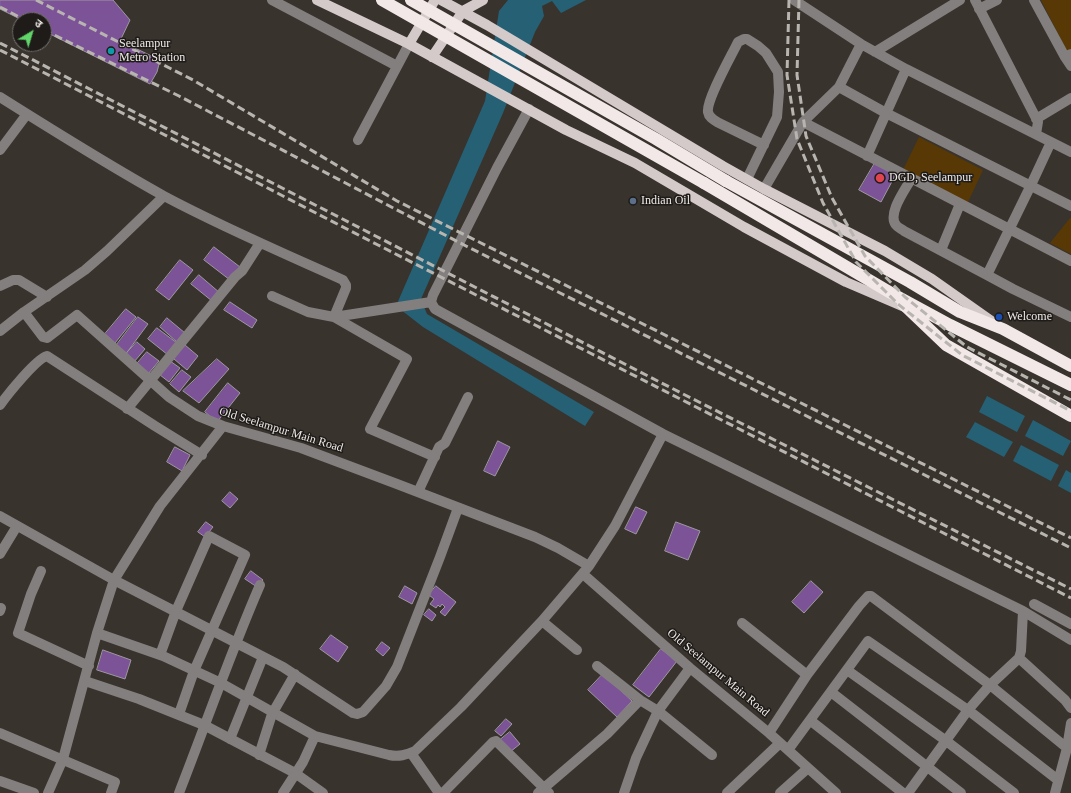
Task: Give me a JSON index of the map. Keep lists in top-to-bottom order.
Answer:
{
  "streets": {
    "street": ["Old Seelampur Main Road"]
  },
  "places": [
    "Seelampur Metro Station",
    "DGD, Seelampur",
    "Indian Oil",
    "Welcome"
  ],
  "north": "top right"
}
